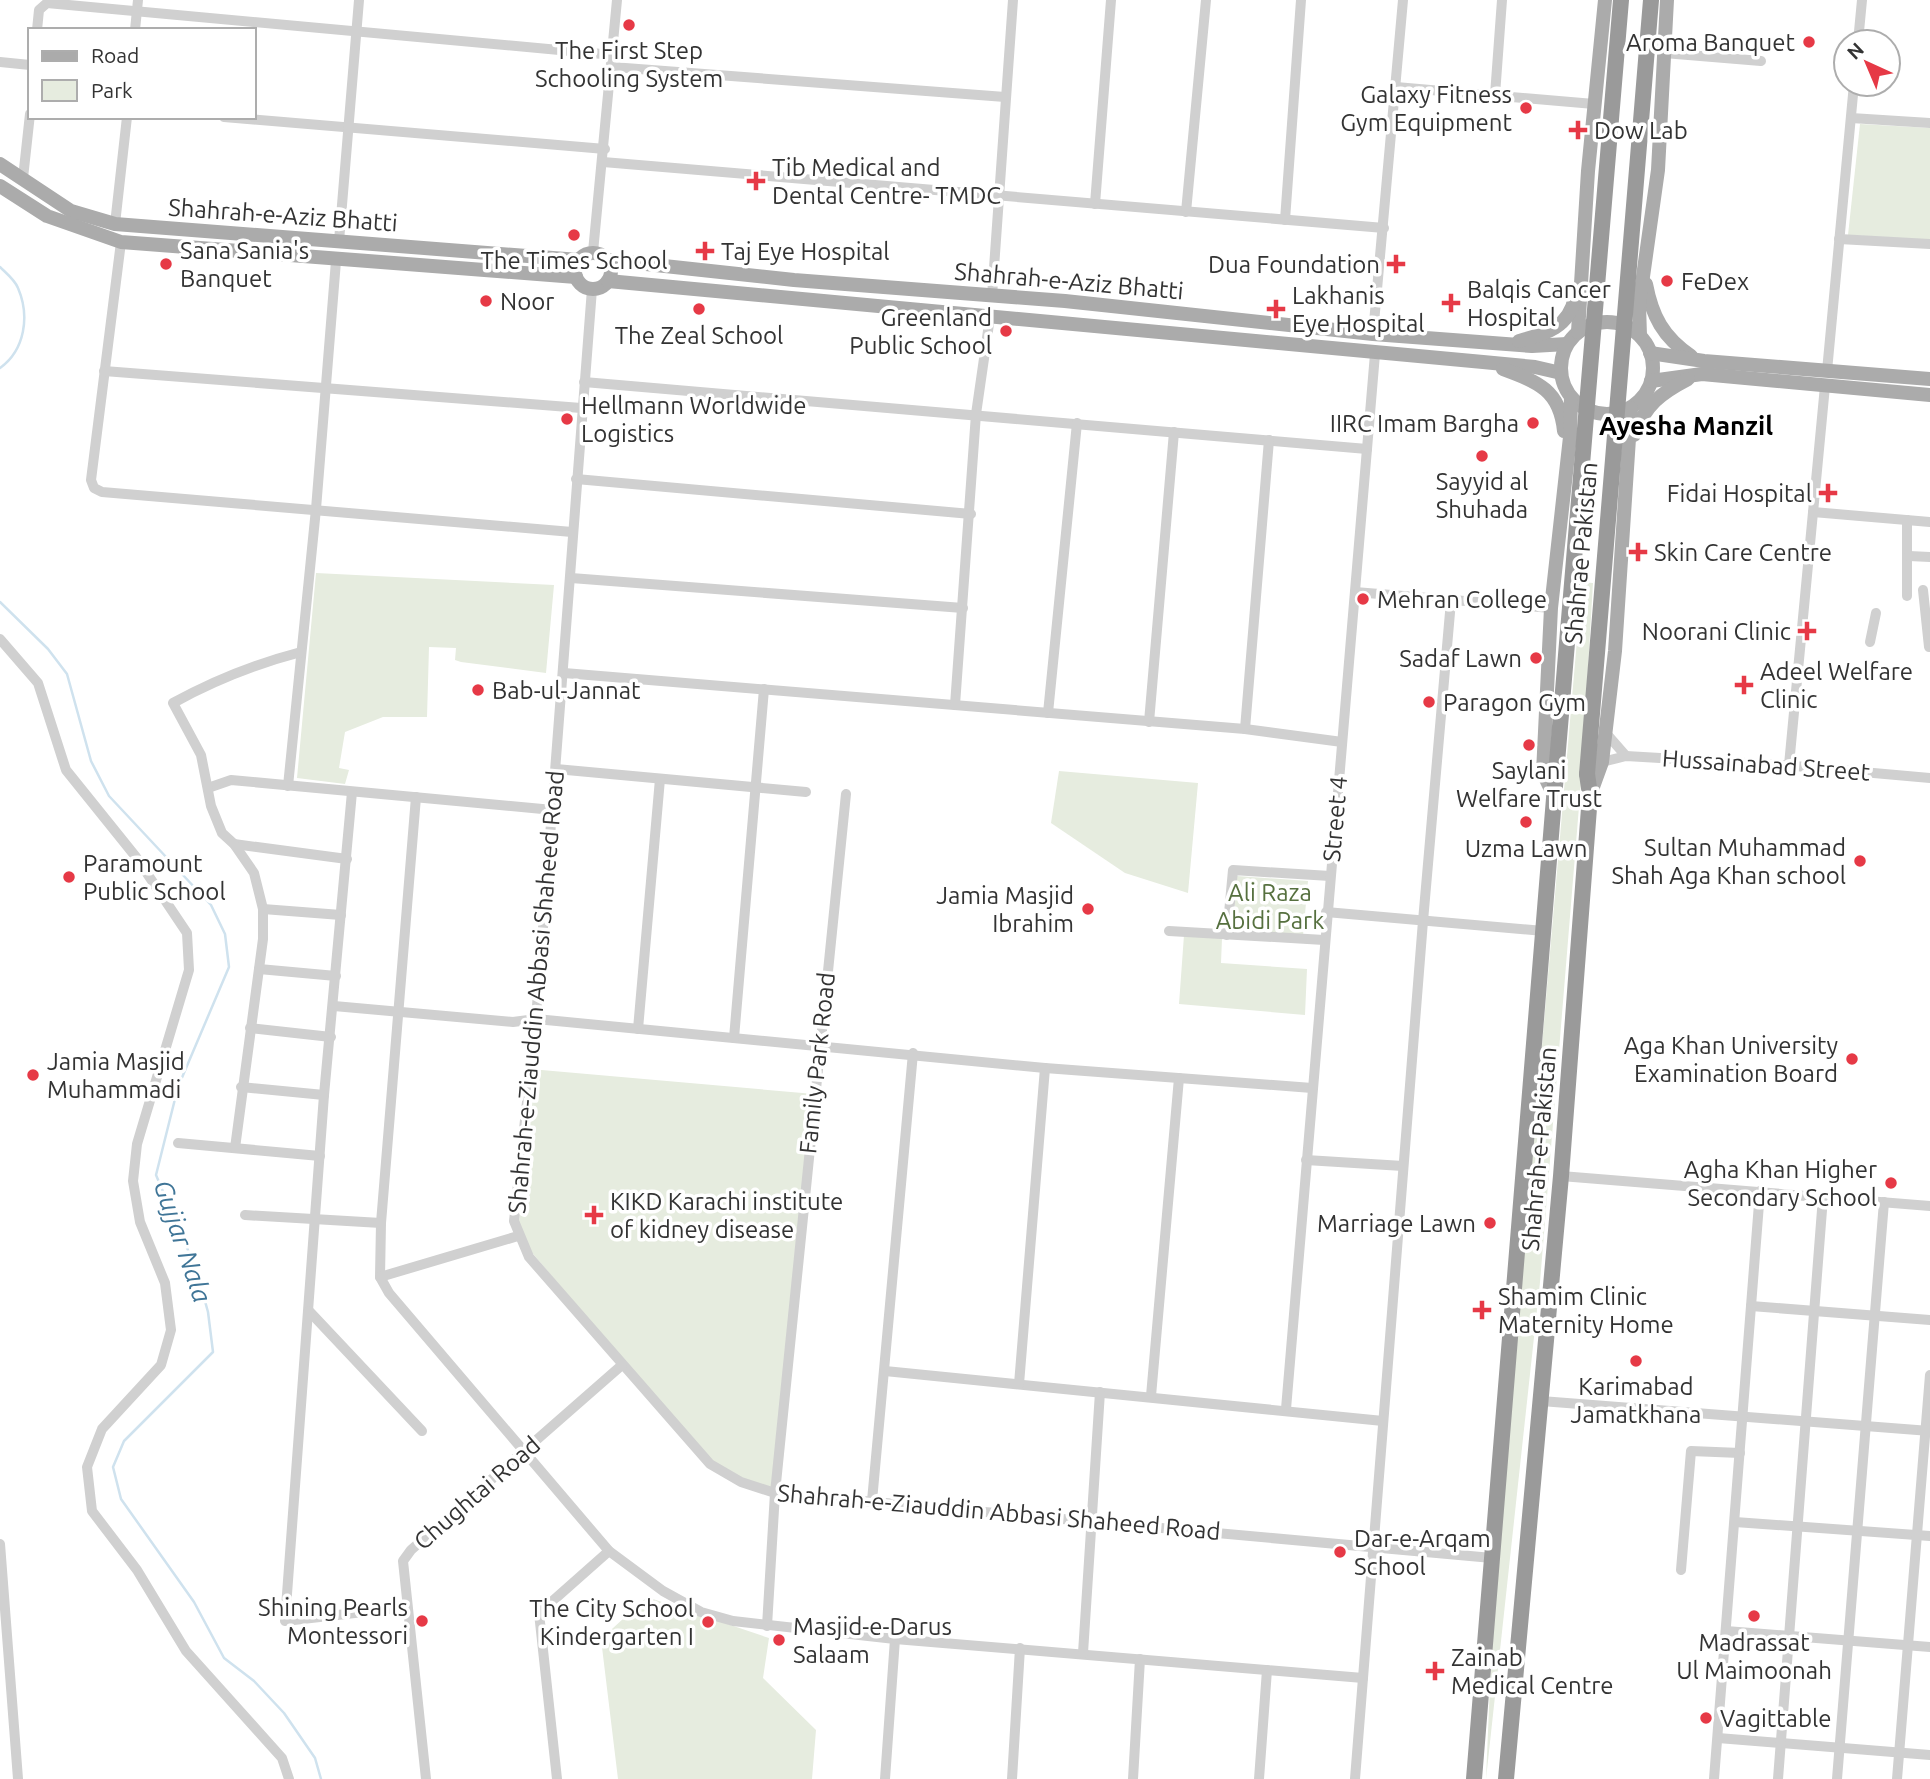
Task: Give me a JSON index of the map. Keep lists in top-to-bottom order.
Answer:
{
  "streets": {
    "highway": ["Shahrae Pakistan", "Shahrah-e-Pakistan"],
    "main road": ["Shahrah-e-Aziz Bhatti"],
    "street": [
      "Hussainabad Street",
      "Street 4",
      "Shahrah-e-Ziauddin Abbasi Shaheed Road",
      "Family Park Road",
      "Chughtai Road"
    ]
  },
  "crossings": [
    ["Shahrah-e-Aziz Bhatti", "Street 4"],
    ["Shahrah-e-Aziz Bhatti", "Shahrah-e-Ziauddin Abbasi Shaheed Road"],
    ["Shahrae Pakistan", "Shahrah-e-Pakistan"],
    ["Shahrah-e-Ziauddin Abbasi Shaheed Road", "Family Park Road"],
    ["Shahrah-e-Ziauddin Abbasi Shaheed Road", "Shahrah-e-Pakistan"],
    ["Shahrah-e-Ziauddin Abbasi Shaheed Road", "Chughtai Road"]
  ],
  "districts": ["Ayesha Manzil"],
  "water": ["Gujjar Nala"],
  "parks": ["Ali Raza Abidi Park"],
  "places": {
    "other": [
      "The First Step Schooling System",
      "Aroma Banquet",
      "Galaxy Fitness Gym Equipment",
      "The Times School",
      "Sana Sania's Banquet",
      "FeDex",
      "Noor",
      "The Zeal School",
      "Greenland Public School",
      "Hellmann Worldwide Logistics",
      "IIRC Imam Bargha",
      "Sayyid al Shuhada",
      "Mehran College",
      "Sadaf Lawn",
      "Bab-ul-Jannat",
      "Paragon Gym",
      "Saylani Welfare Trust",
      "Uzma Lawn",
      "Sultan Muhammad Shah Aga Khan school",
      "Paramount Public School",
      "Jamia Masjid Ibrahim",
      "Aga Khan University Examination Board",
      "Jamia Masjid Muhammadi",
      "Agha Khan Higher Secondary School",
      "Marriage Lawn",
      "Karimabad Jamatkhana",
      "Dar-e-Arqam School",
      "Madrassat Ul Maimoonah",
      "Shining Pearls Montessori",
      "The City School Kindergarten I",
      "Masjid-e-Darus Salaam",
      "Vagittable"
    ],
    "health": [
      "Dow Lab",
      "Tib Medical and Dental Centre- TMDC",
      "Taj Eye Hospital",
      "Dua Foundation",
      "Balqis Cancer Hospital",
      "Lakhanis Eye Hospital",
      "Fidai Hospital",
      "Skin Care Centre",
      "Noorani Clinic",
      "Adeel Welfare Clinic",
      "KIKD Karachi institute of kidney disease",
      "Shamim Clinic Maternity Home",
      "Zainab Medical Centre"
    ]
  },
  "legend": ["Road", "Park"],
  "north": "top left"
}
